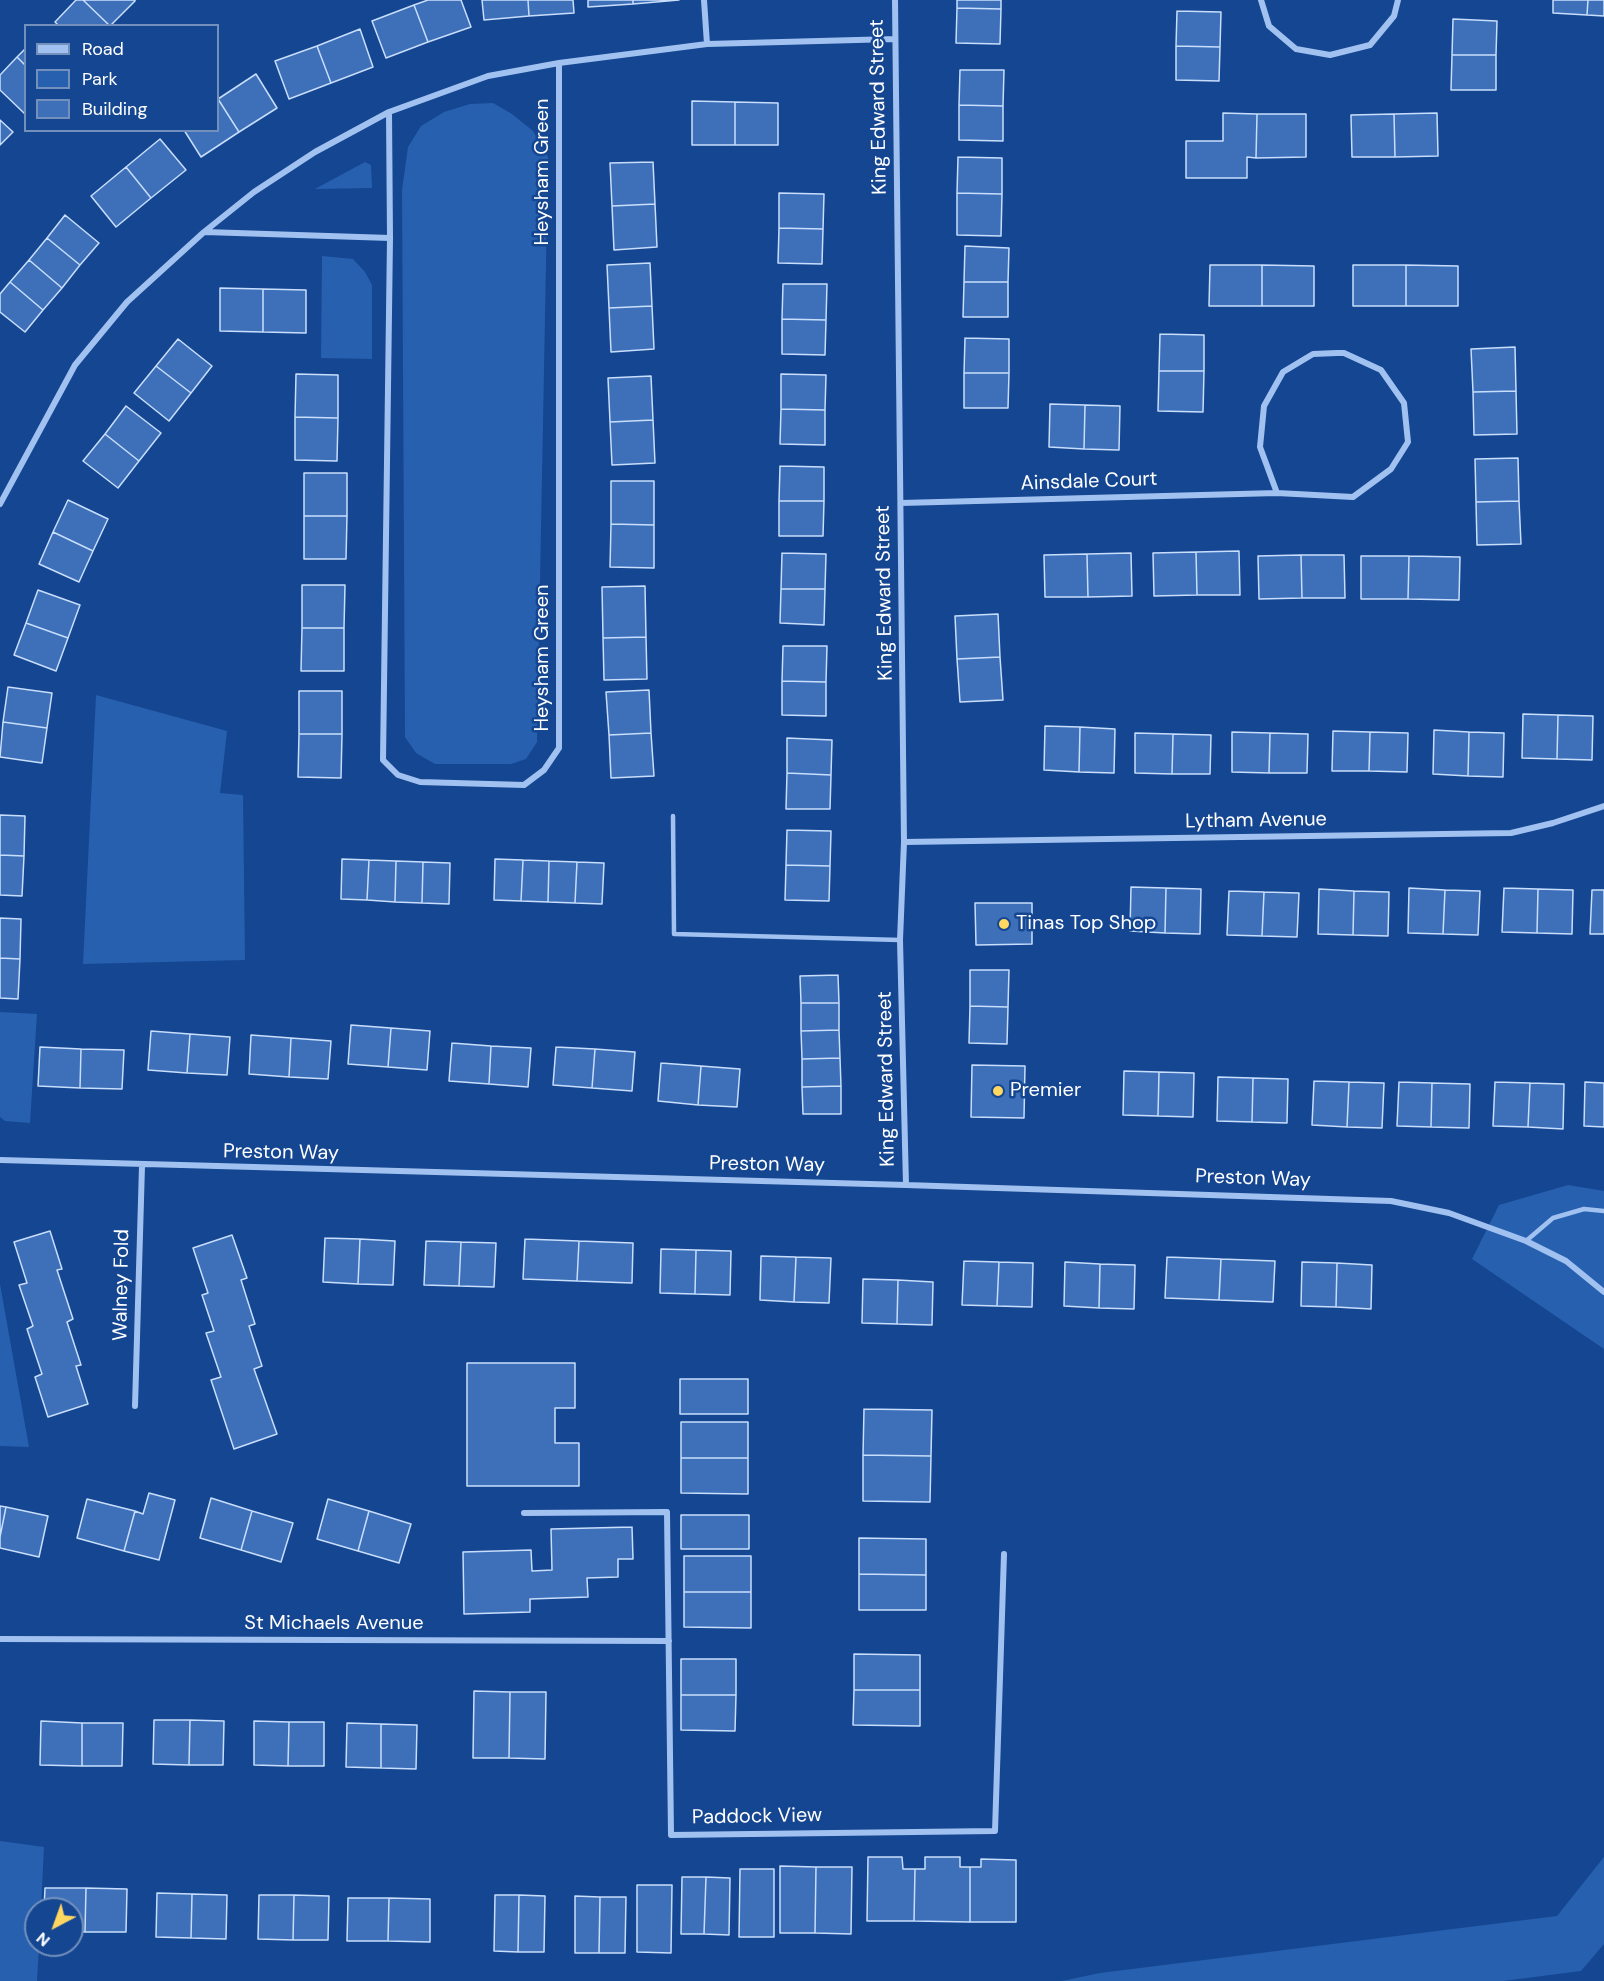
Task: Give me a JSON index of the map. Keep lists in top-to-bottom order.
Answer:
{
  "streets": {
    "street": [
      "King Edward Street",
      "Heysham Green",
      "Ainsdale Court",
      "Lytham Avenue",
      "Preston Way",
      "Walney Fold",
      "St Michaels Avenue",
      "Paddock View"
    ]
  },
  "crossings": [
    ["King Edward Street", "Ainsdale Court"],
    ["King Edward Street", "Lytham Avenue"],
    ["King Edward Street", "Preston Way"],
    ["Preston Way", "Walney Fold"],
    ["St Michaels Avenue", "Paddock View"]
  ],
  "places": ["Tinas Top Shop", "Premier"],
  "legend": ["Road", "Park", "Building"],
  "north": "bottom left"
}
